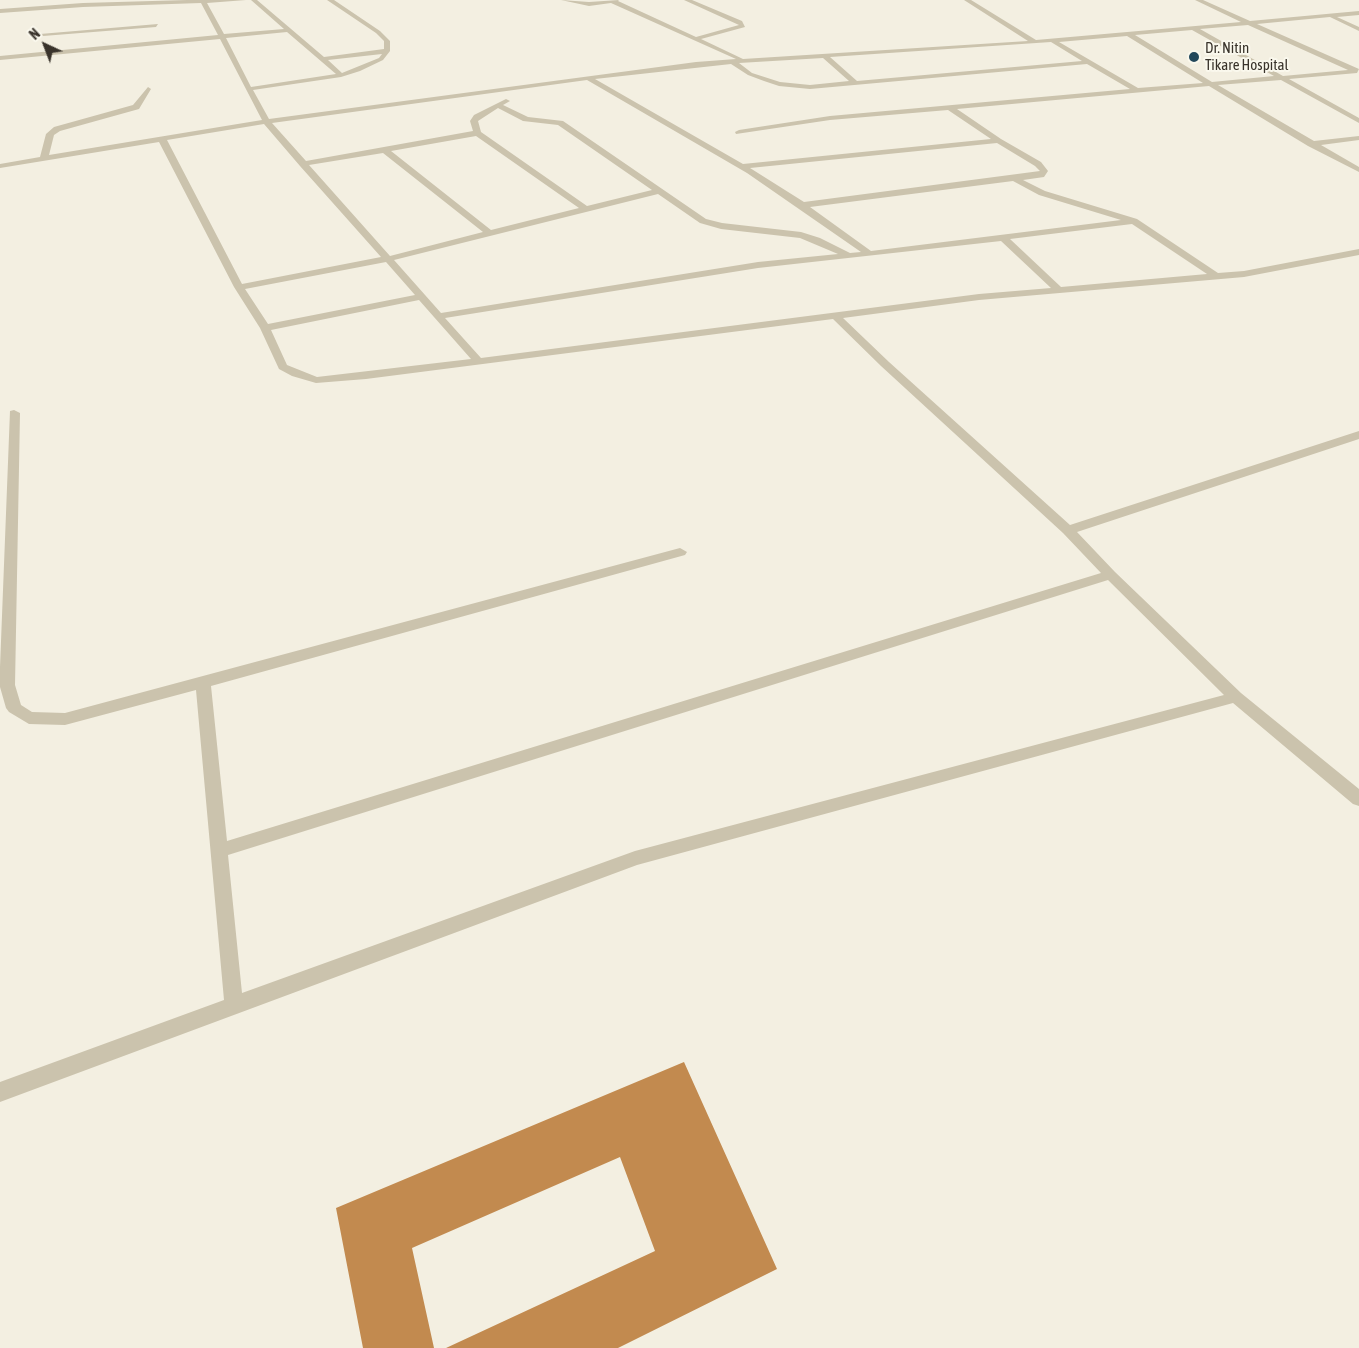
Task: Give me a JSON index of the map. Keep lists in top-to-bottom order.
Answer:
{
  "places": ["Dr. Nitin Tikare Hospital"],
  "north": "top left"
}
